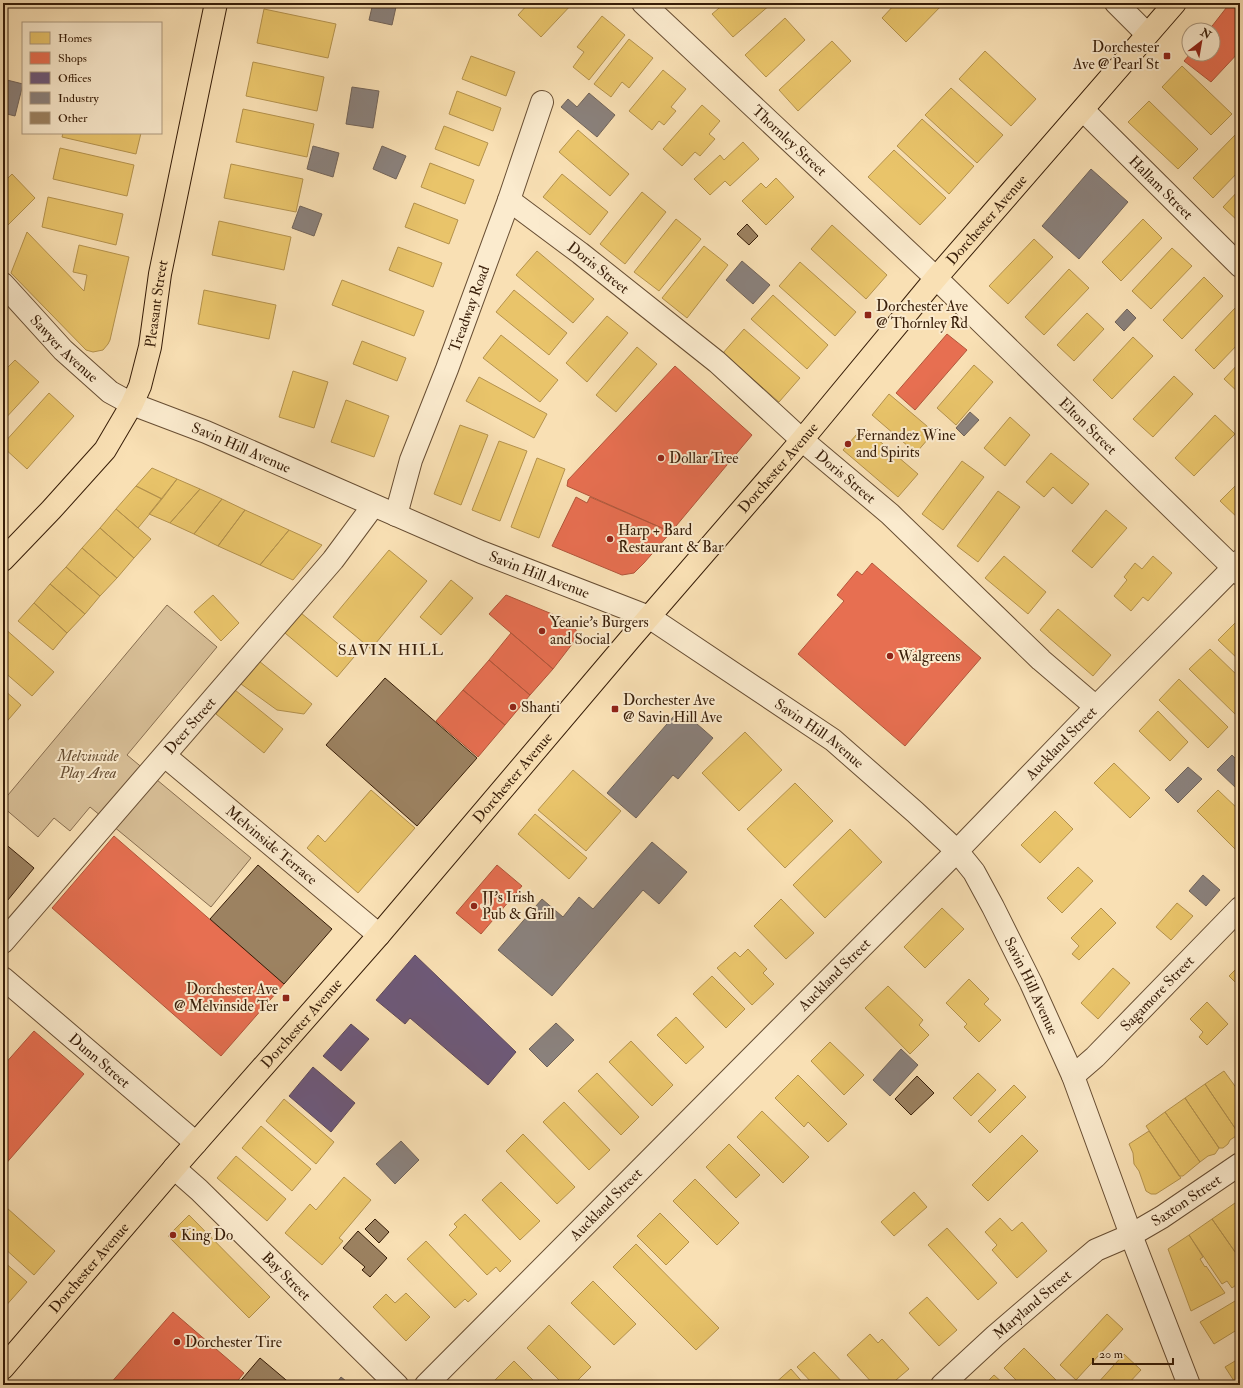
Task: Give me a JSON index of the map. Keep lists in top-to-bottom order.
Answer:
{
  "streets": {
    "main road": ["Dorchester Avenue", "Pleasant Street"],
    "street": [
      "Thornley Street",
      "Hallam Street",
      "Doris Street",
      "Treadway Road",
      "Sawyer Avenue",
      "Elton Street",
      "Savin Hill Avenue",
      "Deer Street",
      "Auckland Street",
      "Melvinside Terrace",
      "Sagamore Street",
      "Dunn Street",
      "Saxton Street",
      "Bay Street",
      "Maryland Street"
    ]
  },
  "crossings": [
    ["Thornley Street", "Dorchester Avenue"],
    ["Thornley Street", "Elton Street"],
    ["Hallam Street", "Dorchester Avenue"],
    ["Dorchester Avenue", "Doris Street"],
    ["Dorchester Avenue", "Elton Street"],
    ["Dorchester Avenue", "Savin Hill Avenue"],
    ["Dorchester Avenue", "Melvinside Terrace"],
    ["Dorchester Avenue", "Dunn Street"],
    ["Dorchester Avenue", "Bay Street"],
    ["Doris Street", "Treadway Road"],
    ["Doris Street", "Auckland Street"],
    ["Pleasant Street", "Sawyer Avenue"],
    ["Pleasant Street", "Savin Hill Avenue"],
    ["Treadway Road", "Savin Hill Avenue"],
    ["Sawyer Avenue", "Savin Hill Avenue"],
    ["Elton Street", "Auckland Street"],
    ["Savin Hill Avenue", "Deer Street"],
    ["Savin Hill Avenue", "Auckland Street"],
    ["Savin Hill Avenue", "Sagamore Street"],
    ["Savin Hill Avenue", "Saxton Street"],
    ["Savin Hill Avenue", "Maryland Street"],
    ["Deer Street", "Melvinside Terrace"],
    ["Saxton Street", "Maryland Street"]
  ],
  "districts": ["SAVIN HILL"],
  "parks": ["Melvinside Play Area"],
  "places": {
    "transit": [
      "Dorchester Ave @ Pearl St",
      "Dorchester Ave @ Thornley Rd",
      "Dorchester Ave @ Savin Hill Ave",
      "Dorchester Ave @ Melvinside Ter"
    ],
    "other": [
      "Fernandez Wine and Spirits",
      "Dollar Tree",
      "Harp + Bard Restaurant & Bar",
      "Yeanie's Burgers and Social",
      "Walgreens",
      "Shanti",
      "JJ's Irish Pub & Grill",
      "King Do",
      "Dorchester Tire"
    ]
  },
  "legend": [
    "Homes",
    "Shops",
    "Offices",
    "Industry",
    "Other"
  ],
  "scale_bar": "20 m",
  "north": "top right"
}
